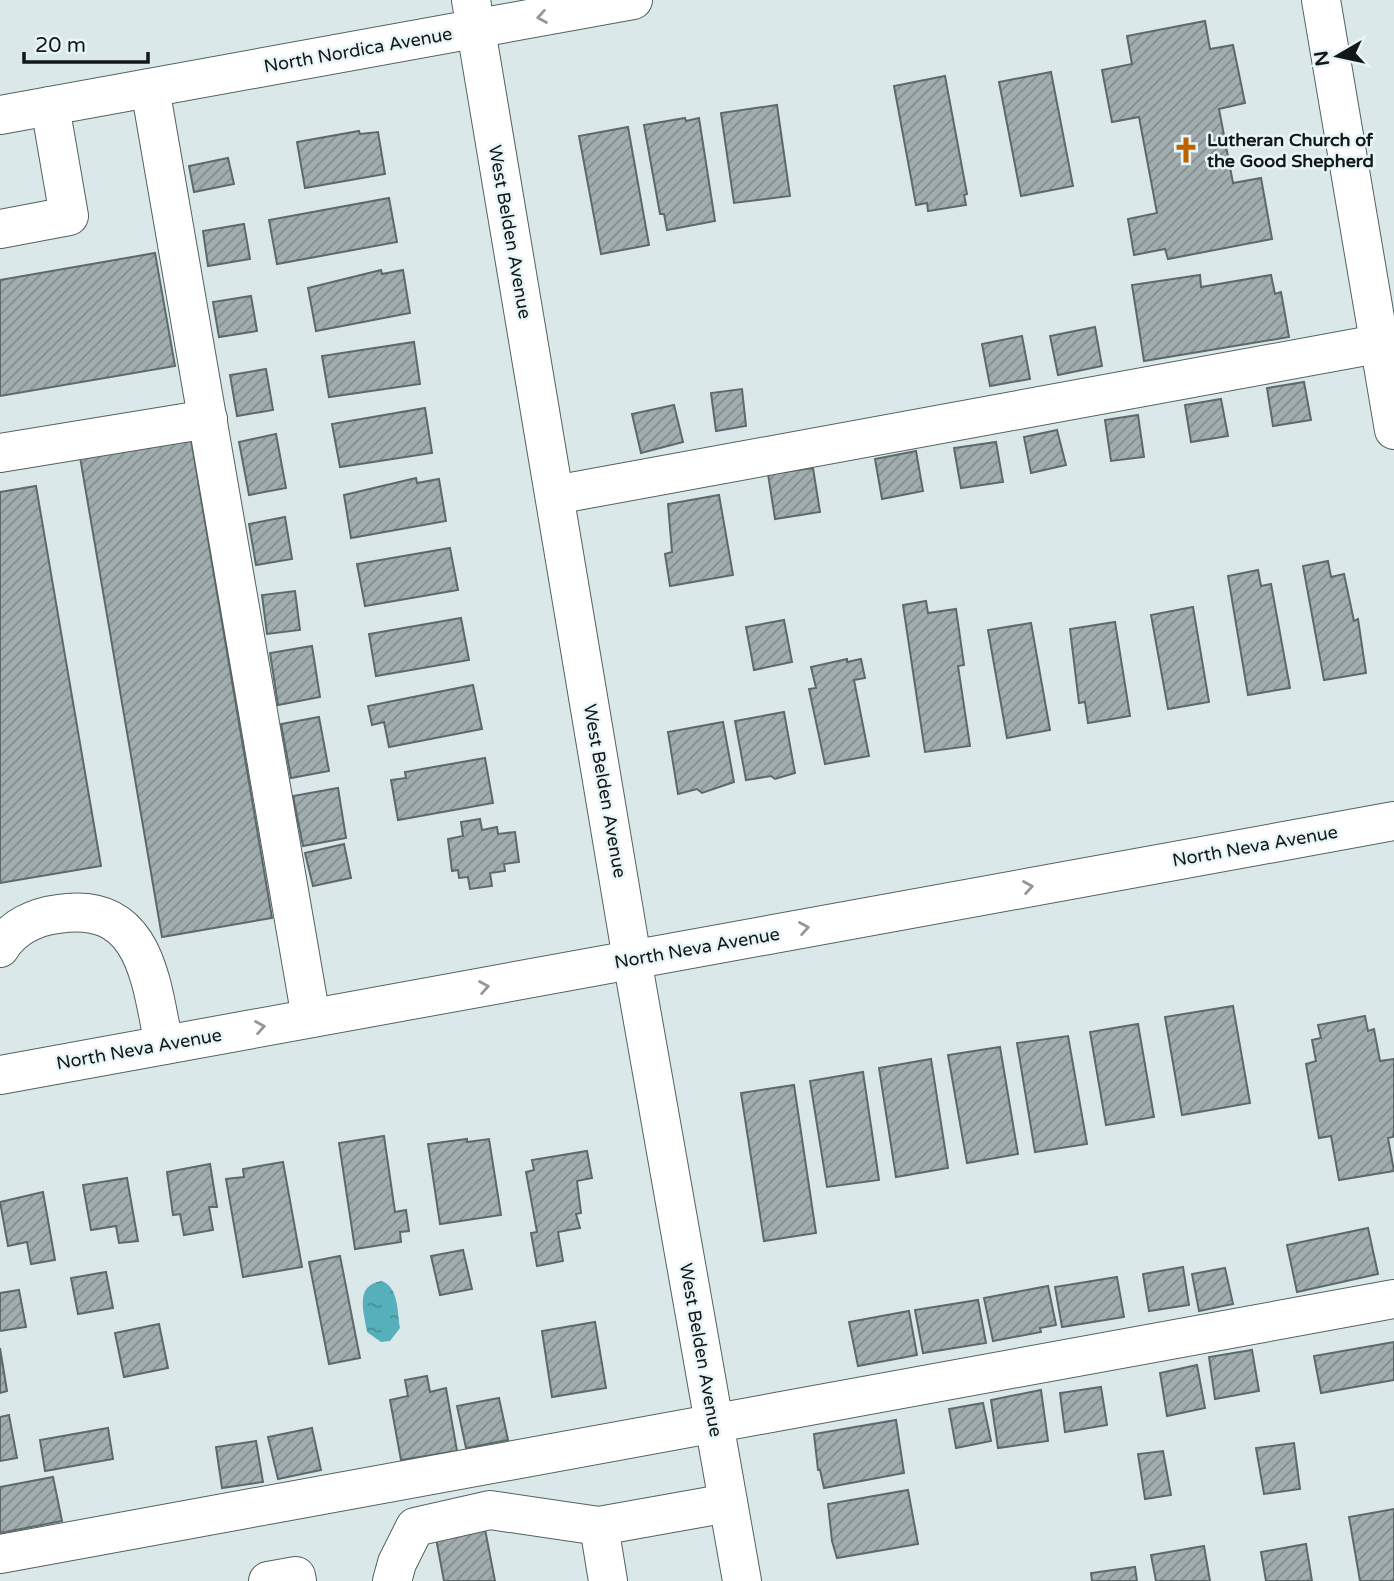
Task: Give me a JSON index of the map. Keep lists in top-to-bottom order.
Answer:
{
  "streets": {
    "street": ["North Nordica Avenue", "West Belden Avenue", "North Neva Avenue"]
  },
  "crossings": [
    ["North Nordica Avenue", "West Belden Avenue"],
    ["West Belden Avenue", "North Neva Avenue"]
  ],
  "one_way": ["North Neva Avenue"],
  "places": {
    "church": ["Lutheran Church of the Good Shepherd"]
  },
  "scale_bar": "20 m",
  "north": "left"
}
